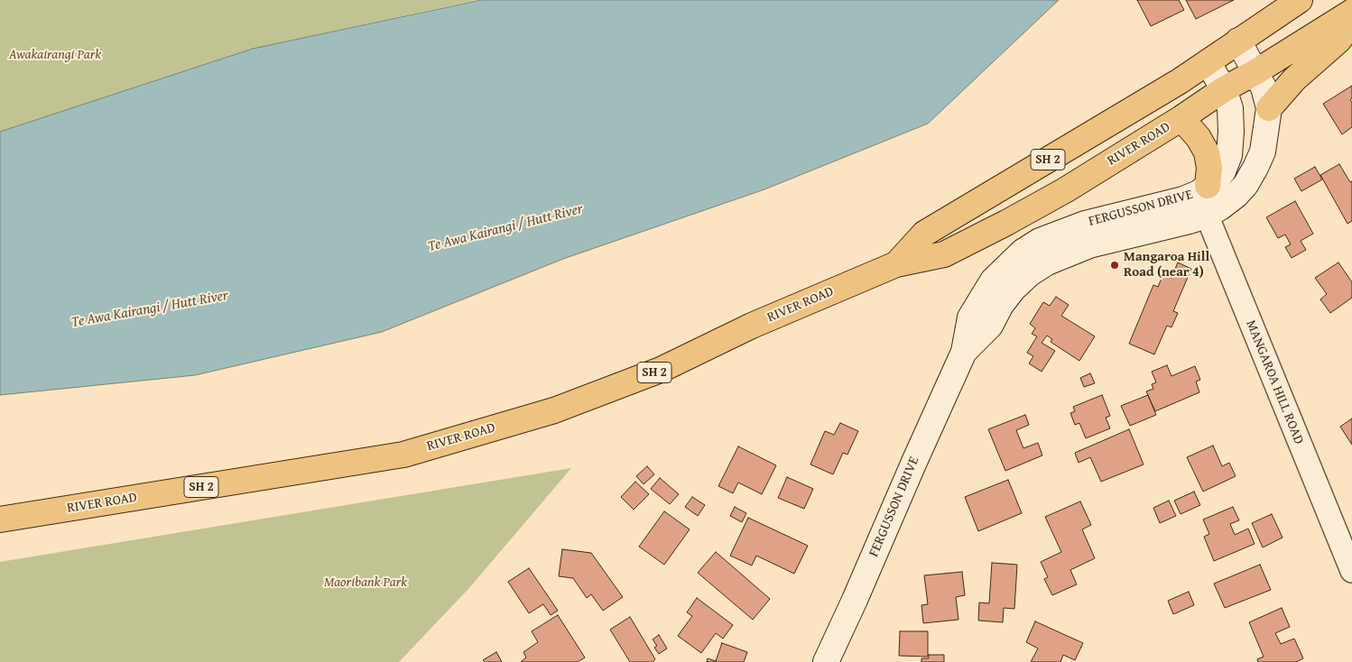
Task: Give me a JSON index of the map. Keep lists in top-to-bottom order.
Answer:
{
  "streets": {
    "highway": ["RIVER ROAD", "SH 2"],
    "main road": ["FERGUSSON DRIVE"],
    "street": ["MANGAROA HILL ROAD"]
  },
  "crossings": [
    ["RIVER ROAD", "SH 2"],
    ["RIVER ROAD", "FERGUSSON DRIVE"],
    ["SH 2", "FERGUSSON DRIVE"],
    ["FERGUSSON DRIVE", "MANGAROA HILL ROAD"]
  ],
  "water": ["Te Awa Kairangi / Hutt River"],
  "parks": ["Awakairangi Park", "Maoribank Park"],
  "places": ["Mangaroa Hill Road (near 4)"]
}
